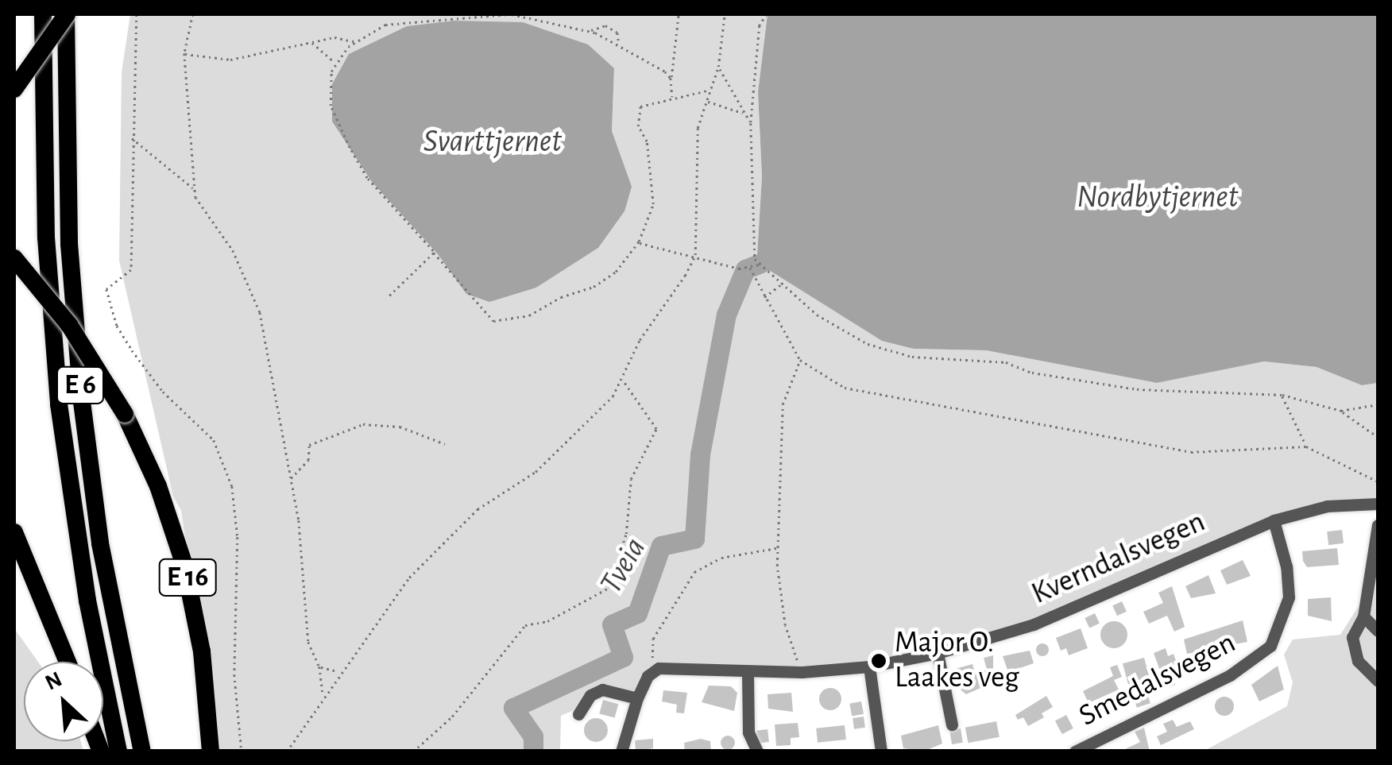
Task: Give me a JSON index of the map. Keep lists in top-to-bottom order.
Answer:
{
  "streets": {
    "highway": ["E 6", "E 16"],
    "street": ["Kverndalsvegen", "Smedalsvegen"]
  },
  "crossings": [
    ["Kverndalsvegen", "Smedalsvegen"]
  ],
  "water": ["Svarttjernet", "Nordbytjernet", "Tveia"],
  "places": ["Major O. Laakes veg"],
  "north": "top left"
}
